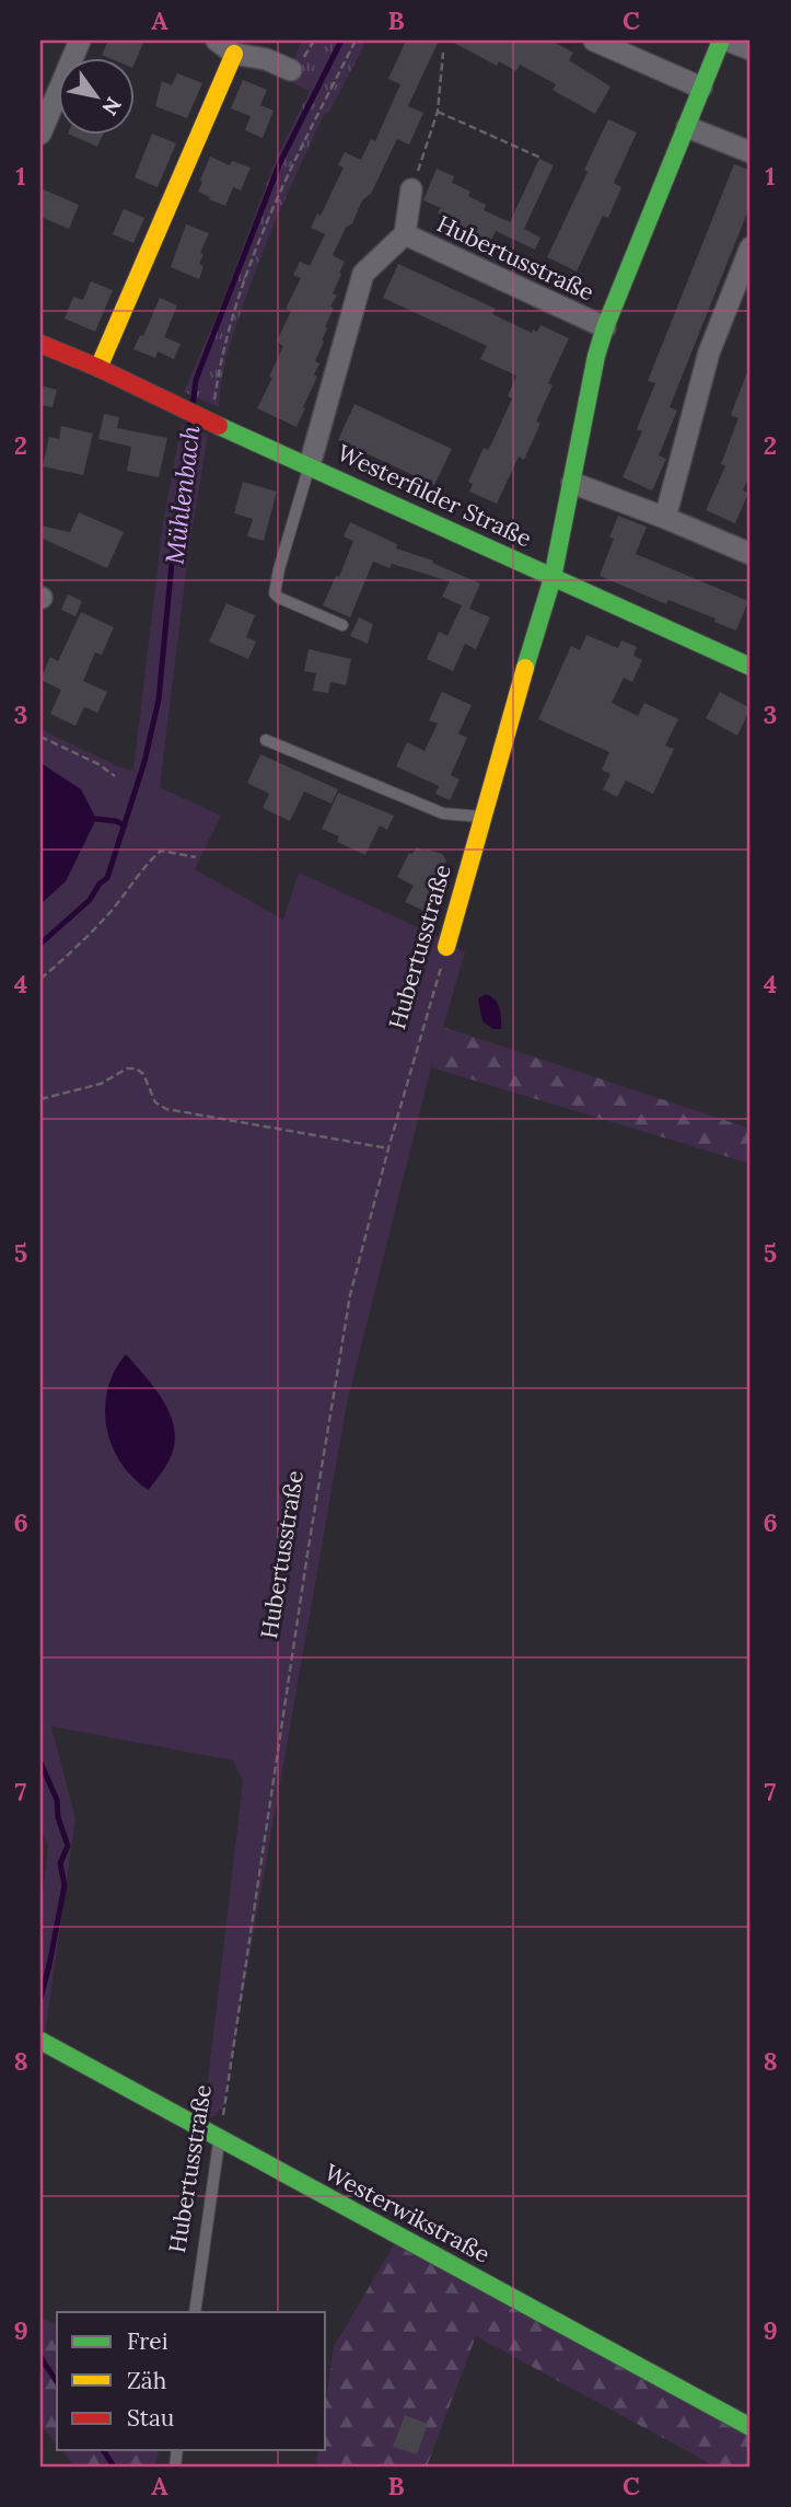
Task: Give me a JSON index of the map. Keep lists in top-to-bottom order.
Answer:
{
  "streets": {
    "street": ["Hubertusstraße", "Westerfilder Straße", "Westerwikstraße"]
  },
  "crossings": [
    ["Hubertusstraße", "Westerfilder Straße"],
    ["Hubertusstraße", "Westerwikstraße"]
  ],
  "water": ["Mühlenbach"],
  "legend": ["Frei", "Zäh", "Stau"],
  "north": "bottom right",
  "grid": {
    "columns": ["A", "B", "C"],
    "rows": [
      "1",
      "2",
      "3",
      "4",
      "5",
      "6",
      "7",
      "8",
      "9"
    ]
  }
}
